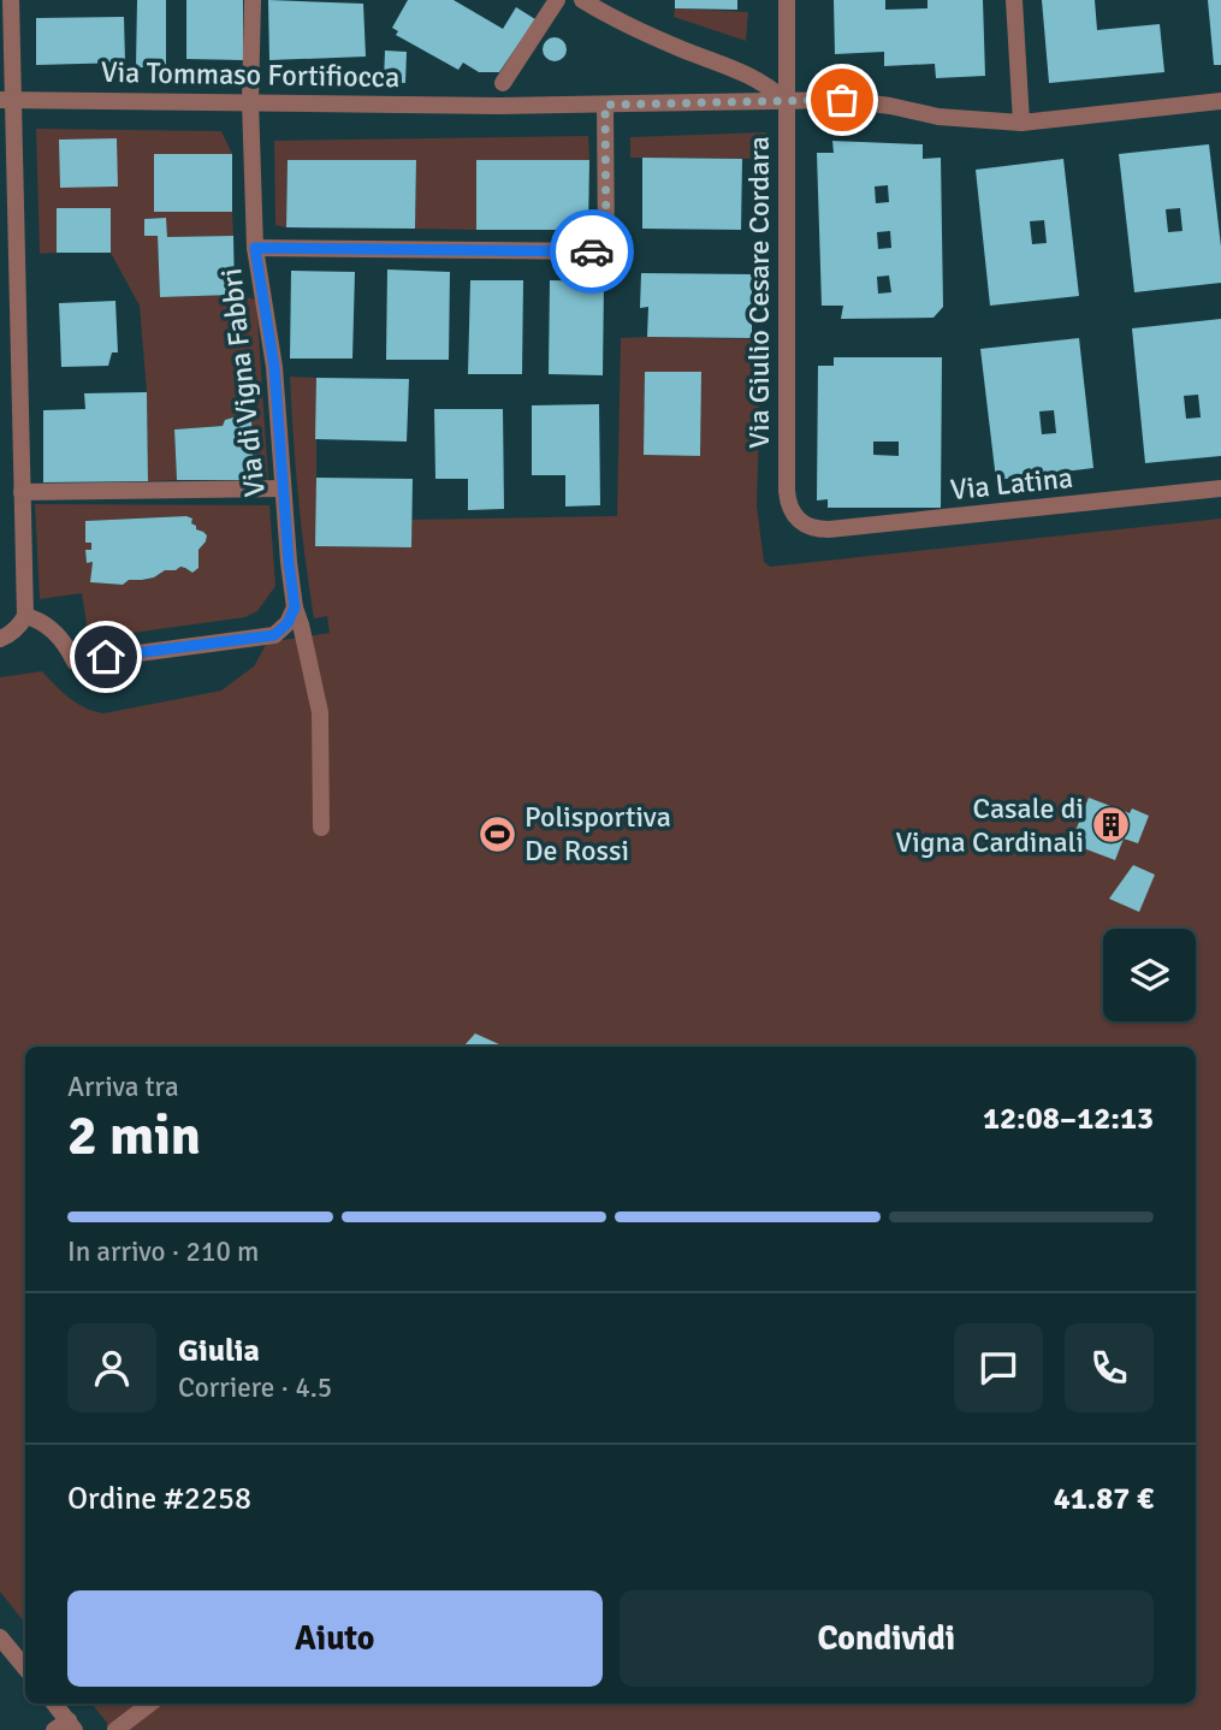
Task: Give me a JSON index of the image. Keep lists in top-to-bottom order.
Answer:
{
  "streets": {
    "street": [
      "Via Tommaso Fortifiocca",
      "Via Giulio Cesare Cordara",
      "Via di Vigna Fabbri",
      "Via Latina"
    ]
  },
  "crossings": [
    ["Via Tommaso Fortifiocca", "Via Giulio Cesare Cordara"],
    ["Via Tommaso Fortifiocca", "Via di Vigna Fabbri"],
    ["Via Giulio Cesare Cordara", "Via Latina"]
  ],
  "places": {
    "building": ["Casale di Vigna Cardinali"],
    "sports": ["Polisportiva De Rossi"]
  },
  "page": {
    "heading": ["2 min", "Arriva tra", "12:08–12:13"],
    "panel": [
      "Giulia",
      "Corriere · 4.5",
      "Ordine #2258",
      "41.87 €"
    ],
    "bar": "In arrivo · 210 m",
    "buttons": ["Aiuto", "Condividi"]
  }
}
